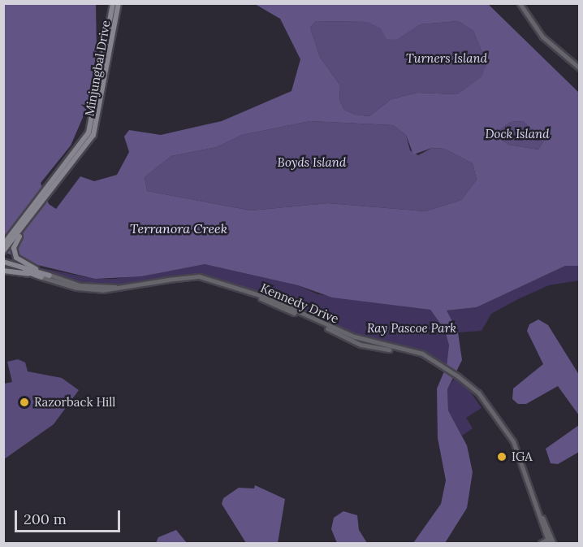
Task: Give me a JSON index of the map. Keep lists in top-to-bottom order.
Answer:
{
  "streets": {
    "main road": ["Minjungbal Drive"],
    "street": ["Kennedy Drive"]
  },
  "water": ["Terranora Creek"],
  "parks": [
    "Turners Island",
    "Dock Island",
    "Boyds Island",
    "Ray Pascoe Park"
  ],
  "places": ["Razorback Hill", "IGA"],
  "scale_bar": "200 m"
}
